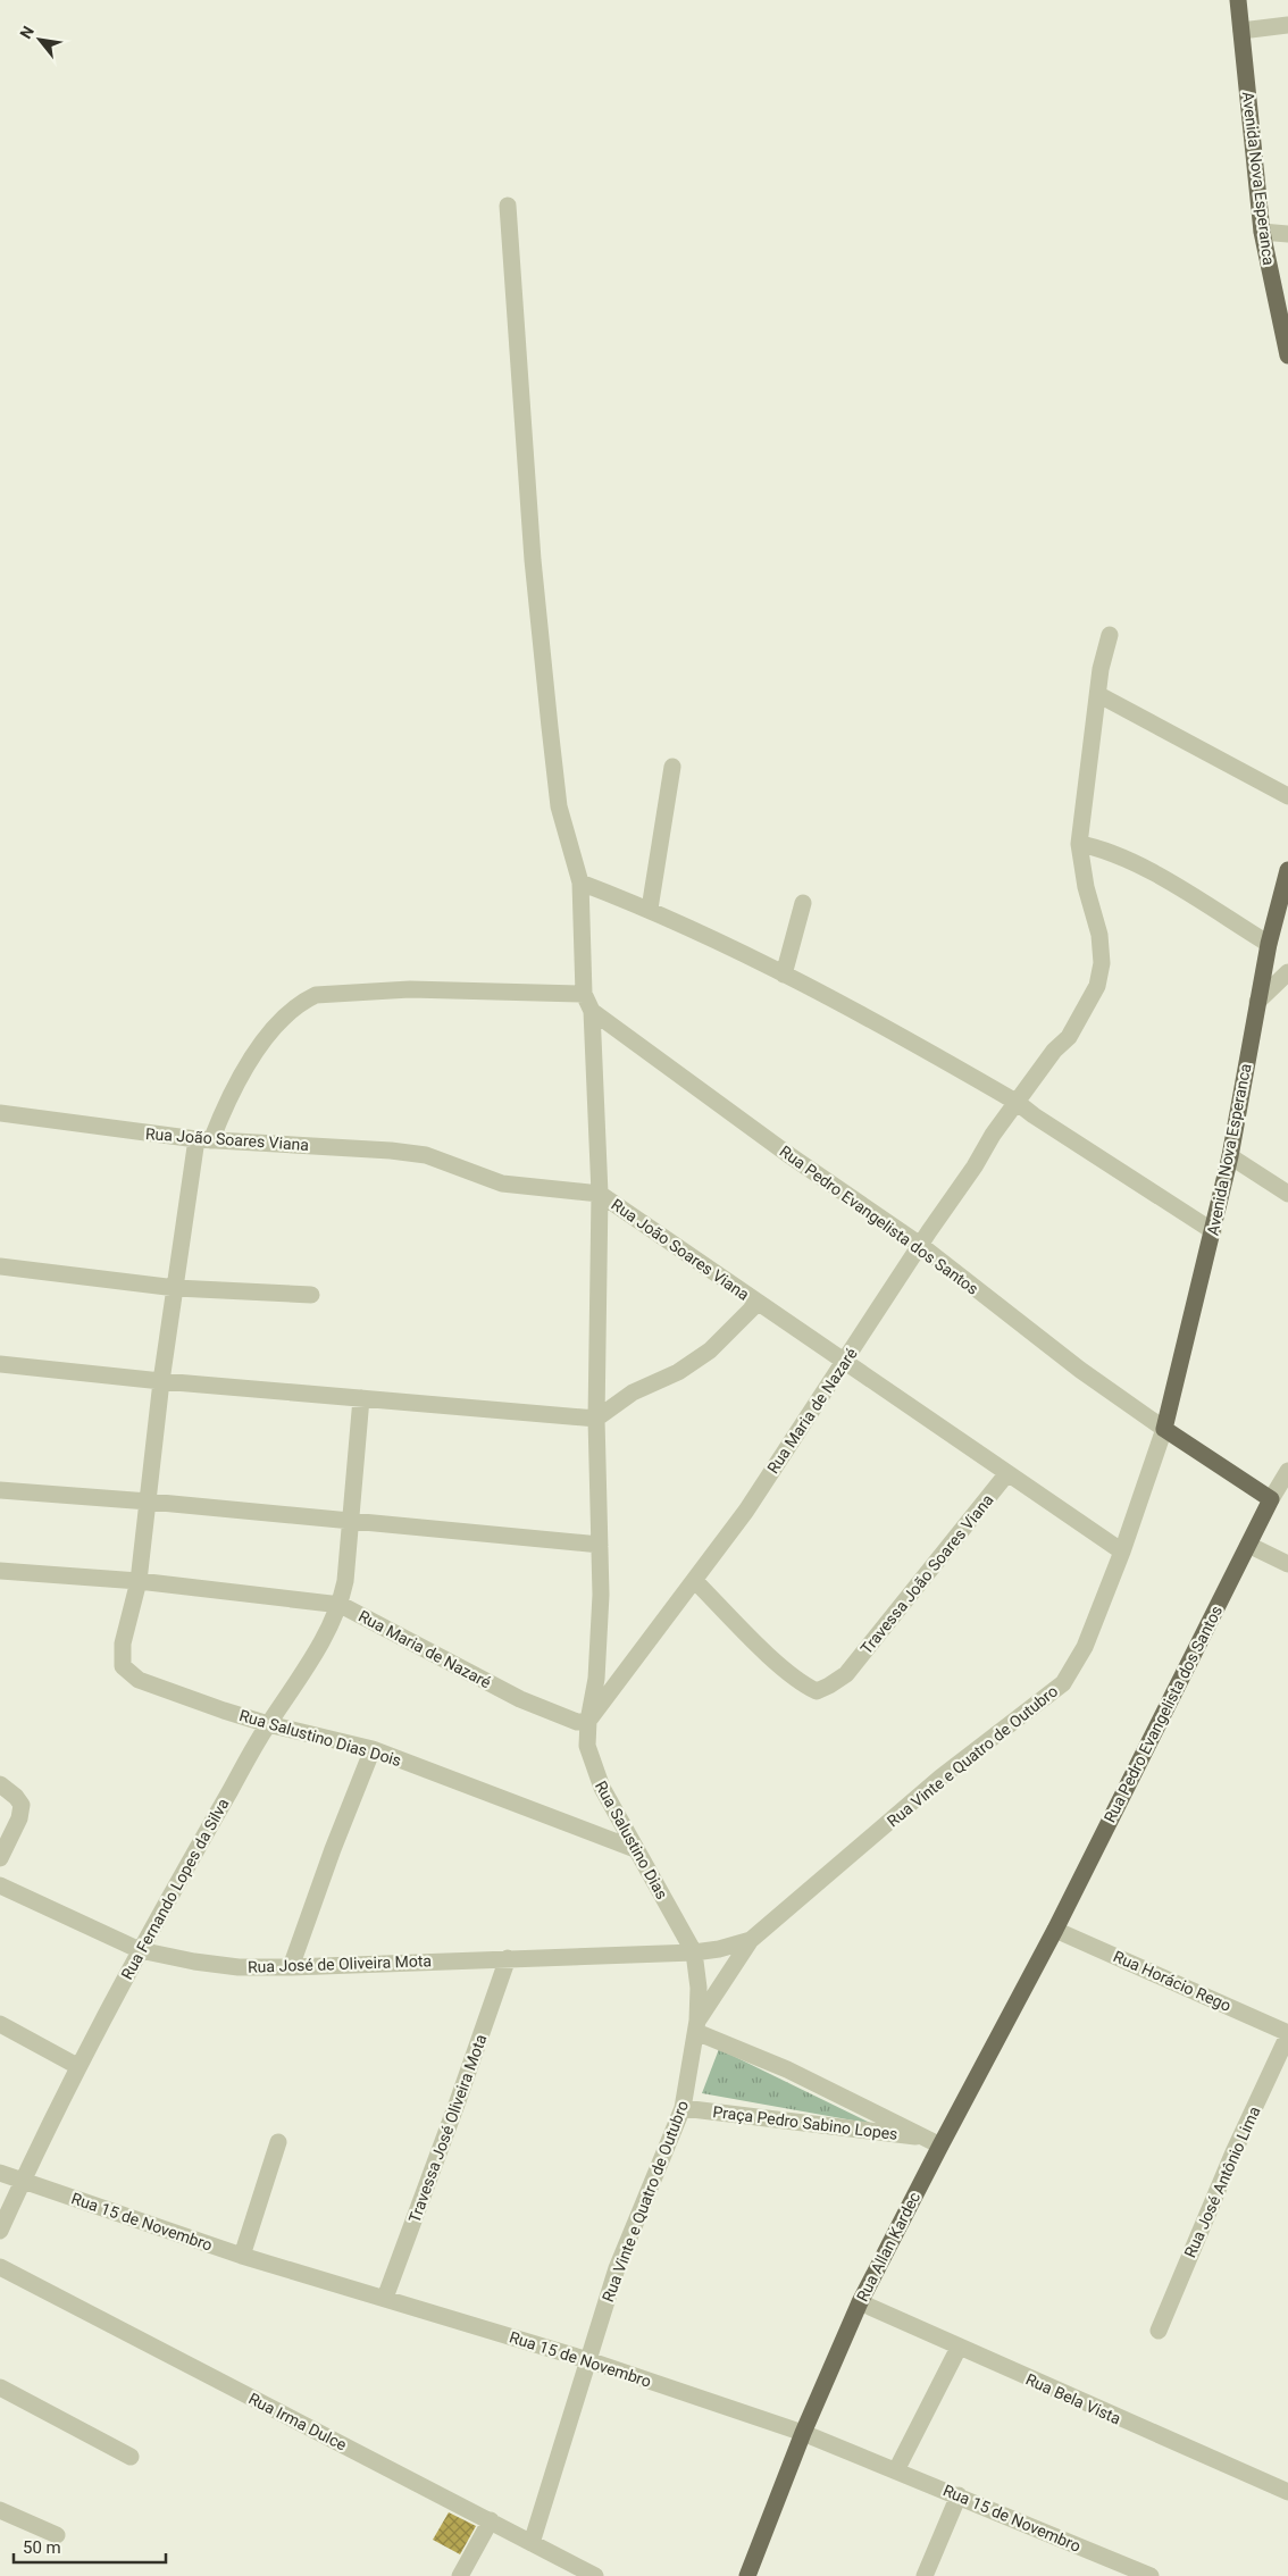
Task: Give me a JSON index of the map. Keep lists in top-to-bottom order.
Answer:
{
  "streets": {
    "main road": ["Avenida Nova Esperanca", "Rua Pedro Evangelista dos Santos", "Rua Allan Kardec"],
    "street": [
      "Rua João Soares Viana",
      "Rua Maria de Nazaré",
      "Travessa João Soares Viana",
      "Rua Salustino Dias Dois",
      "Rua Vinte e Quatro de Outubro",
      "Rua Salustino Dias",
      "Rua Fernando Lopes da Silva",
      "Rua José de Oliveira Mota",
      "Rua Horácio Rego",
      "Praça Pedro Sabino Lopes",
      "Travessa José Oliveira Mota",
      "Rua José Antônio Lima",
      "Rua 15 de Novembro",
      "Rua Bela Vista",
      "Rua Irma Dulce"
    ]
  },
  "crossings": [
    ["Avenida Nova Esperanca", "Rua Pedro Evangelista dos Santos"],
    ["Avenida Nova Esperanca", "Rua Vinte e Quatro de Outubro"],
    ["Rua João Soares Viana", "Rua Maria de Nazaré"],
    ["Rua João Soares Viana", "Travessa João Soares Viana"],
    ["Rua João Soares Viana", "Rua Salustino Dias Dois"],
    ["Rua João Soares Viana", "Rua Vinte e Quatro de Outubro"],
    ["Rua João Soares Viana", "Rua Salustino Dias"],
    ["Rua Pedro Evangelista dos Santos", "Rua Maria de Nazaré"],
    ["Rua Pedro Evangelista dos Santos", "Rua Vinte e Quatro de Outubro"],
    ["Rua Pedro Evangelista dos Santos", "Rua Salustino Dias"],
    ["Rua Pedro Evangelista dos Santos", "Rua Horácio Rego"],
    ["Rua Pedro Evangelista dos Santos", "Rua Allan Kardec"],
    ["Rua Maria de Nazaré", "Travessa João Soares Viana"],
    ["Rua Maria de Nazaré", "Rua Salustino Dias"],
    ["Rua Maria de Nazaré", "Rua Fernando Lopes da Silva"],
    ["Rua Salustino Dias Dois", "Rua Salustino Dias"],
    ["Rua Salustino Dias Dois", "Rua Fernando Lopes da Silva"],
    ["Rua Vinte e Quatro de Outubro", "Rua Salustino Dias"],
    ["Rua Vinte e Quatro de Outubro", "Rua José de Oliveira Mota"],
    ["Rua Vinte e Quatro de Outubro", "Praça Pedro Sabino Lopes"],
    ["Rua Vinte e Quatro de Outubro", "Rua 15 de Novembro"],
    ["Rua Vinte e Quatro de Outubro", "Rua Irma Dulce"],
    ["Rua Salustino Dias", "Rua José de Oliveira Mota"],
    ["Rua Fernando Lopes da Silva", "Rua José de Oliveira Mota"],
    ["Rua Fernando Lopes da Silva", "Rua 15 de Novembro"],
    ["Rua José de Oliveira Mota", "Travessa José Oliveira Mota"],
    ["Rua Horácio Rego", "Rua José Antônio Lima"],
    ["Rua Horácio Rego", "Rua Allan Kardec"],
    ["Praça Pedro Sabino Lopes", "Rua Allan Kardec"],
    ["Travessa José Oliveira Mota", "Rua 15 de Novembro"],
    ["Rua 15 de Novembro", "Rua Allan Kardec"],
    ["Rua Allan Kardec", "Rua Bela Vista"]
  ],
  "scale_bar": "50 m",
  "north": "top left"
}
